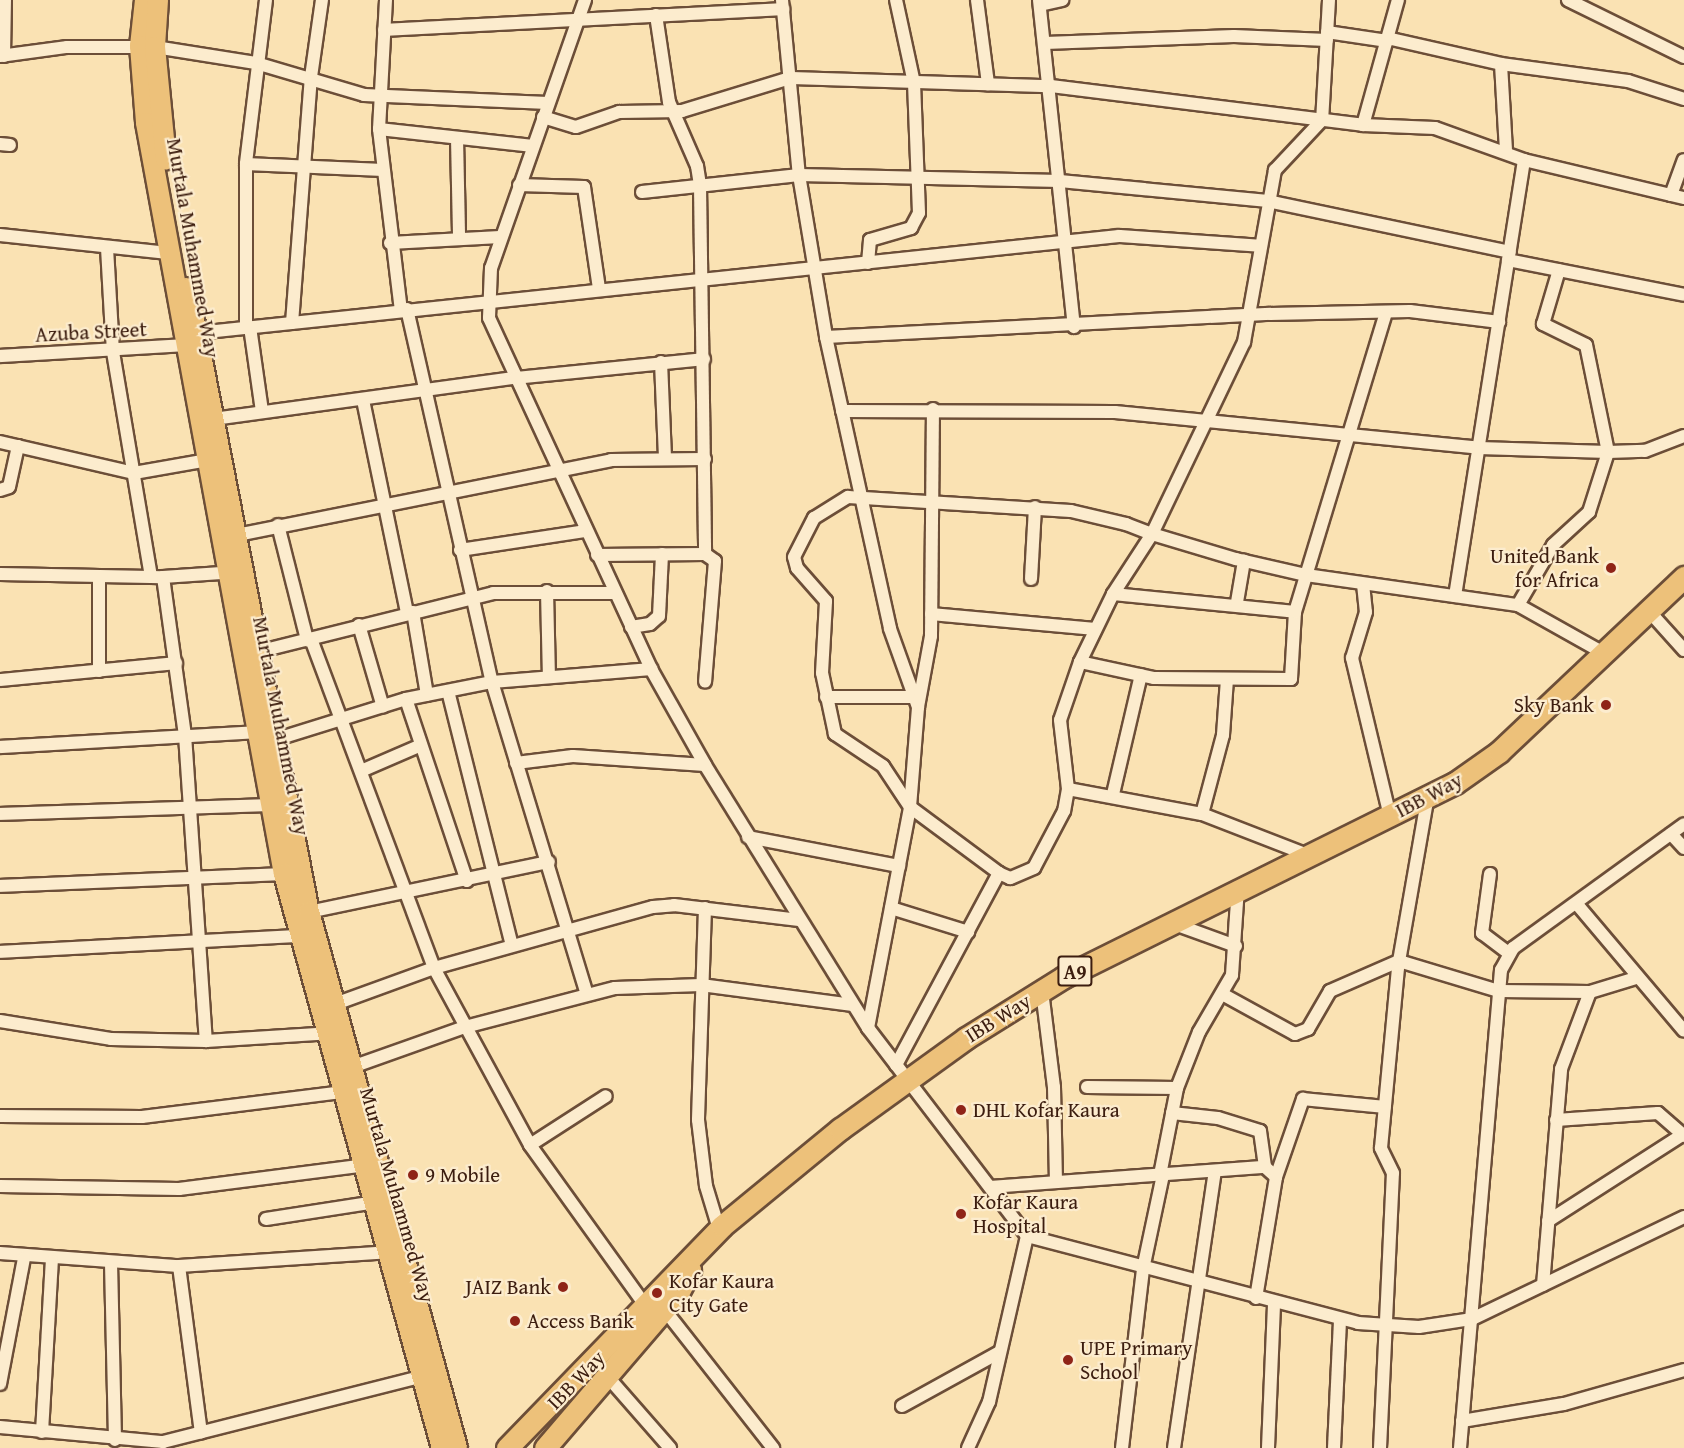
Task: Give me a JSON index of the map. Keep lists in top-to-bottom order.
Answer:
{
  "streets": {
    "highway": ["IBB Way", "A9"],
    "main road": ["Murtala Muhammed Way"],
    "street": ["Azuba Street"]
  },
  "crossings": [
    ["Murtala Muhammed Way", "Azuba Street"]
  ],
  "places": [
    "United Bank for Africa",
    "Sky Bank",
    "DHL Kofar Kaura",
    "9 Mobile",
    "Kofar Kaura Hospital",
    "JAIZ Bank",
    "Kofar Kaura City Gate",
    "Access Bank",
    "UPE Primary School"
  ]
}
